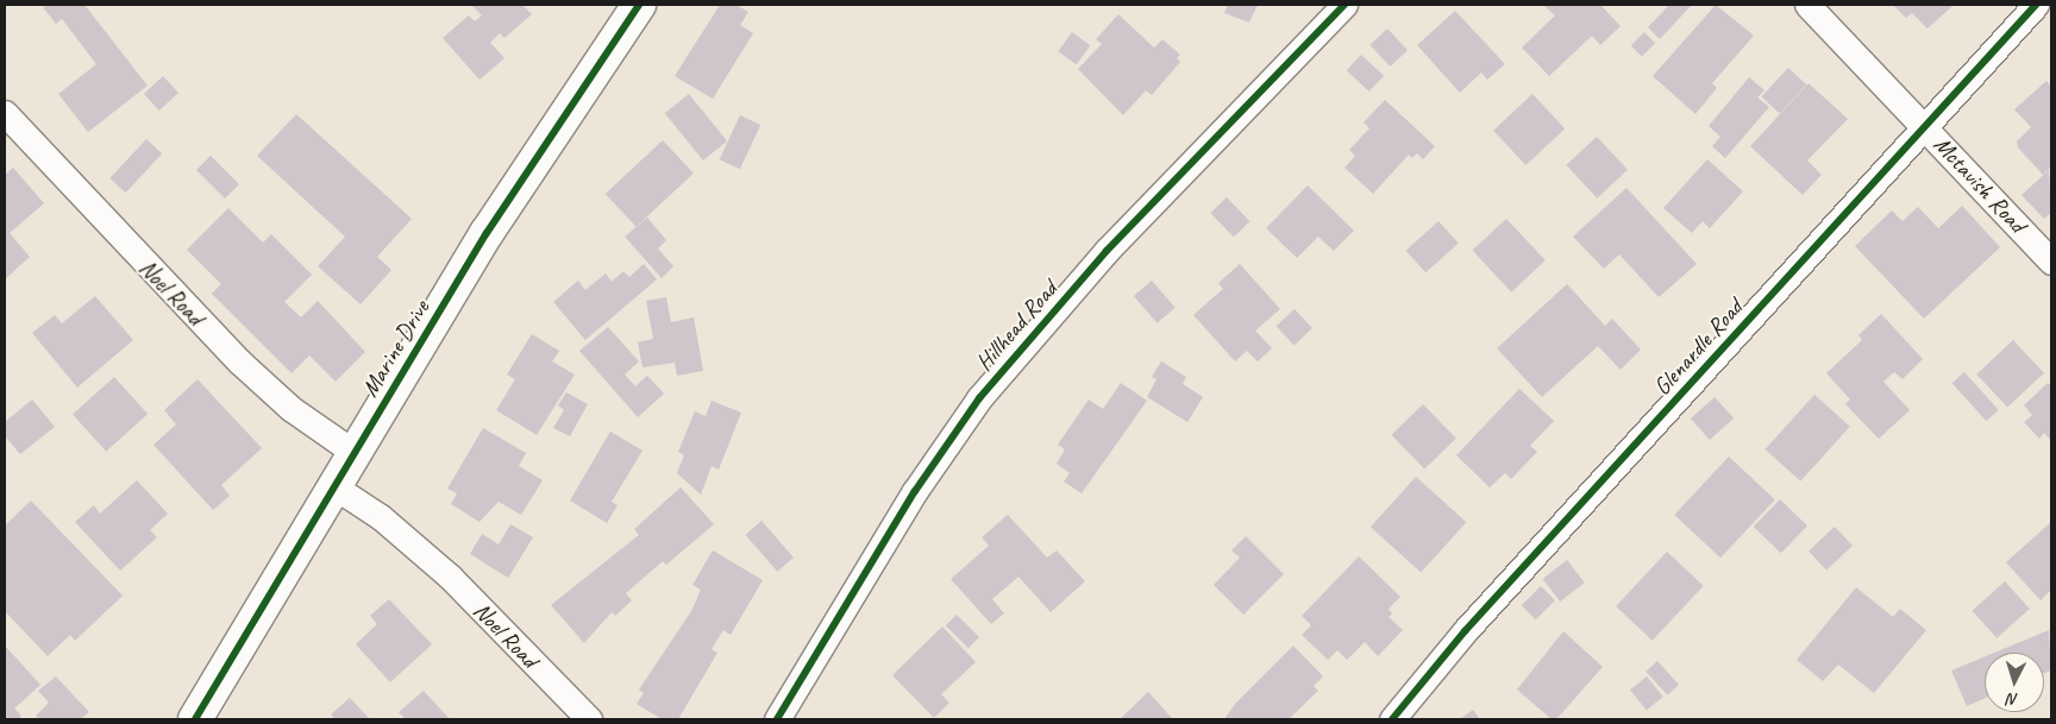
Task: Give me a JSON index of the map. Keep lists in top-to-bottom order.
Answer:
{
  "streets": {
    "street": [
      "Mctavish Road",
      "Noel Road",
      "Hillhead Road",
      "Glenardle Road",
      "Marine Drive"
    ]
  },
  "crossings": [
    ["Mctavish Road", "Glenardle Road"],
    ["Noel Road", "Marine Drive"]
  ],
  "north": "bottom"
}
